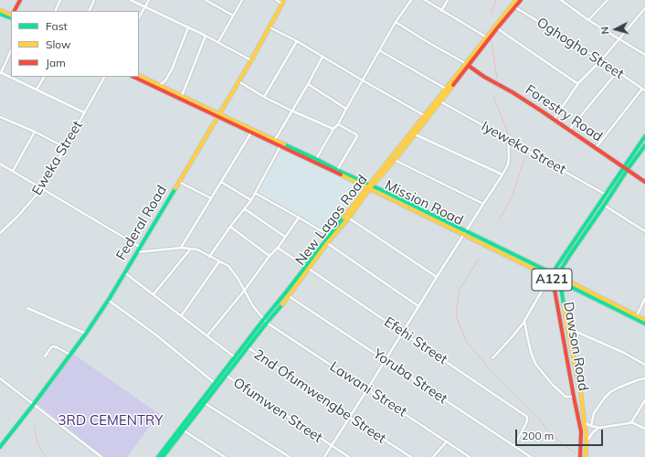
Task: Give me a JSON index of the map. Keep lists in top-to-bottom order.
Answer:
{
  "streets": {
    "main road": [
      "Forestry Road",
      "Mission Road",
      "New Lagos Road",
      "Federal Road",
      "A121",
      "Dawson Road"
    ],
    "street": [
      "Oghogho Street",
      "Iyeweka Street",
      "Eweka Street",
      "Efehi Street",
      "Yoruba Street",
      "Lawani Street",
      "2nd Ofumwengbe Street",
      "Ofumwen Street"
    ]
  },
  "crossings": [
    ["Oghogho Street", "New Lagos Road"],
    ["Forestry Road", "New Lagos Road"],
    ["Forestry Road", "Dawson Road"],
    ["Iyeweka Street", "New Lagos Road"],
    ["Iyeweka Street", "Dawson Road"],
    ["Mission Road", "New Lagos Road"],
    ["Mission Road", "Federal Road"],
    ["Mission Road", "Dawson Road"],
    ["New Lagos Road", "Efehi Street"],
    ["New Lagos Road", "Yoruba Street"],
    ["New Lagos Road", "Lawani Street"],
    ["New Lagos Road", "2nd Ofumwengbe Street"],
    ["New Lagos Road", "Ofumwen Street"],
    ["Federal Road", "Lawani Street"],
    ["Efehi Street", "Yoruba Street"]
  ],
  "parks": ["3RD CEMENTRY"],
  "legend": ["Fast", "Slow", "Jam"],
  "scale_bar": "200 m",
  "north": "left"
}
